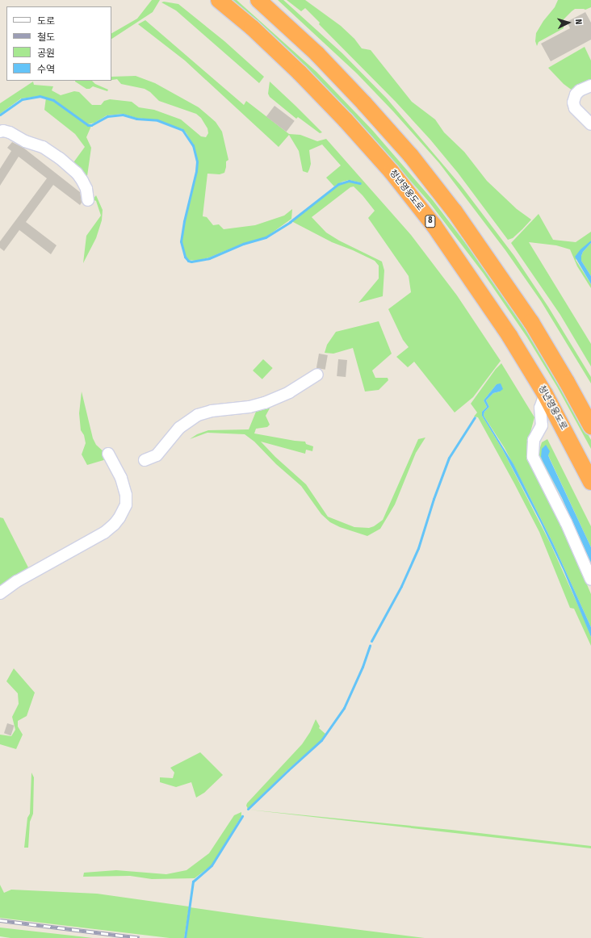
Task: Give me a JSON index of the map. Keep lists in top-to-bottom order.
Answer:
{
  "streets": {
    "highway": ["청년영웅도로", "8"]
  },
  "legend": [
    "도로",
    "철도",
    "공원",
    "수역"
  ],
  "north": "right"
}
